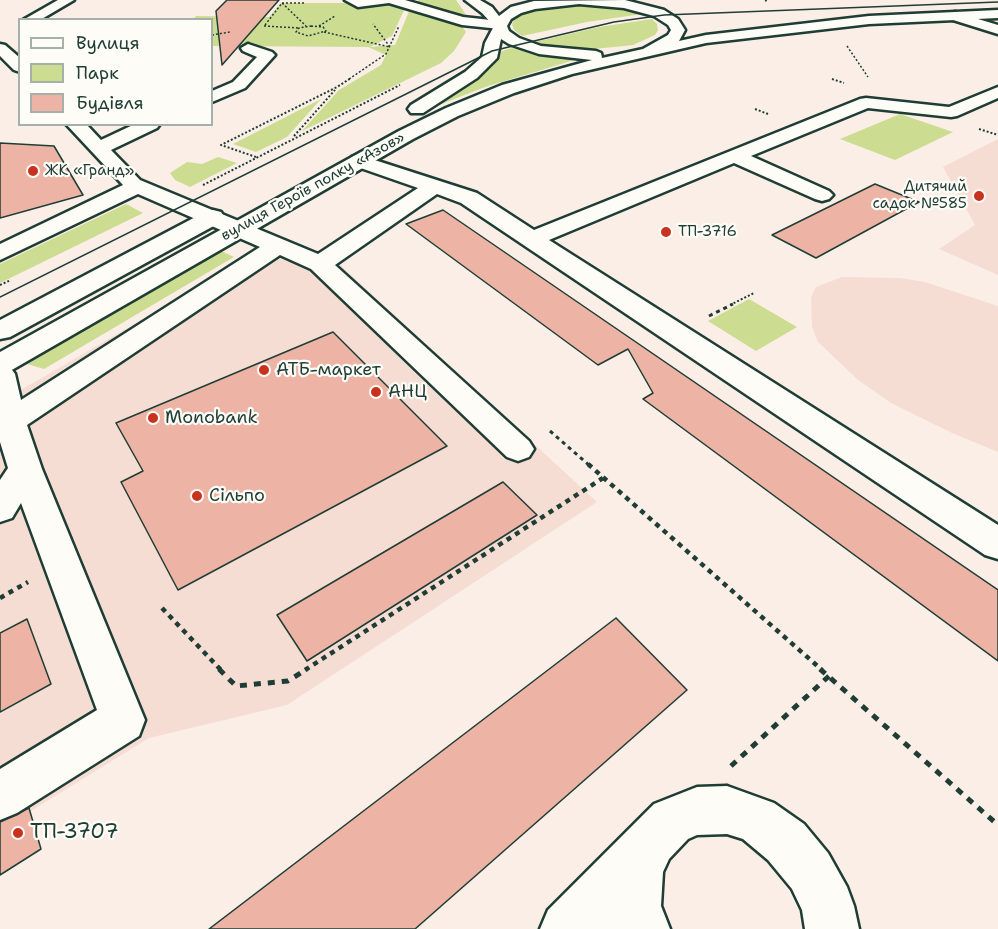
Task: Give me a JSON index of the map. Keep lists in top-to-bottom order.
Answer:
{
  "streets": {
    "main road": ["вулиця Героїв полку «Азов»"]
  },
  "places": [
    "ЖК «Гранд»",
    "Дитячий садок №585",
    "ТП-3716",
    "АТБ-маркет",
    "АНЦ",
    "Monobank",
    "Сільпо",
    "ТП-3707"
  ],
  "legend": ["Вулиця", "Парк", "Будівля"]
}
